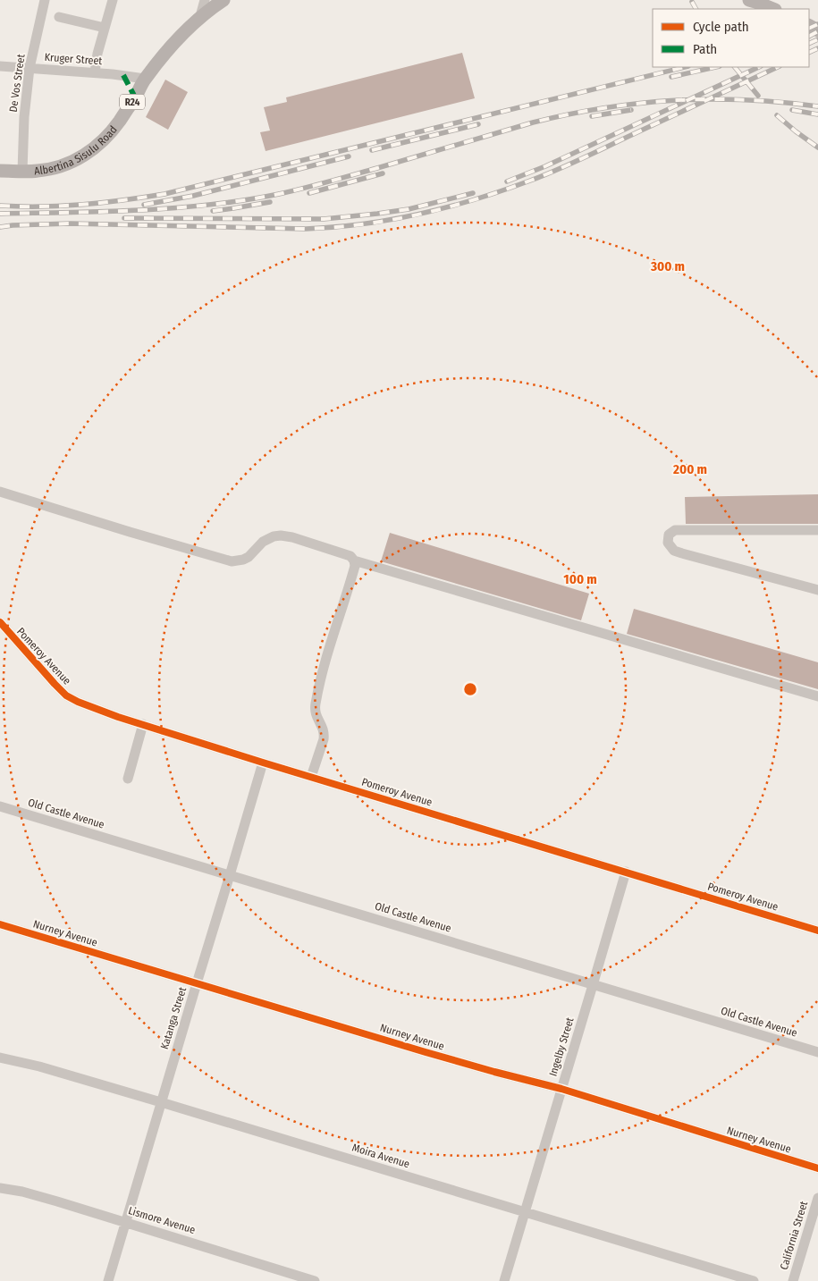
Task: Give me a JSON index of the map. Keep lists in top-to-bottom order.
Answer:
{
  "streets": {
    "main road": ["R24", "Albertina Sisulu Road"],
    "street": [
      "Kruger Street",
      "De Vos Street",
      "Pomeroy Avenue",
      "Old Castle Avenue",
      "Nurney Avenue",
      "Katanga Street",
      "Ingelby Street",
      "Moira Avenue",
      "Lismore Avenue",
      "California Street"
    ]
  },
  "crossings": [
    ["Kruger Street", "De Vos Street"],
    ["Kruger Street", "Albertina Sisulu Road"],
    ["De Vos Street", "Albertina Sisulu Road"],
    ["Pomeroy Avenue", "Katanga Street"],
    ["Pomeroy Avenue", "Ingelby Street"],
    ["Old Castle Avenue", "Katanga Street"],
    ["Old Castle Avenue", "Ingelby Street"],
    ["Nurney Avenue", "Katanga Street"],
    ["Nurney Avenue", "Ingelby Street"],
    ["Katanga Street", "Moira Avenue"],
    ["Katanga Street", "Lismore Avenue"],
    ["Ingelby Street", "Moira Avenue"]
  ],
  "legend": ["Cycle path", "Path"],
  "rings": ["300 m", "200 m", "100 m"]
}
